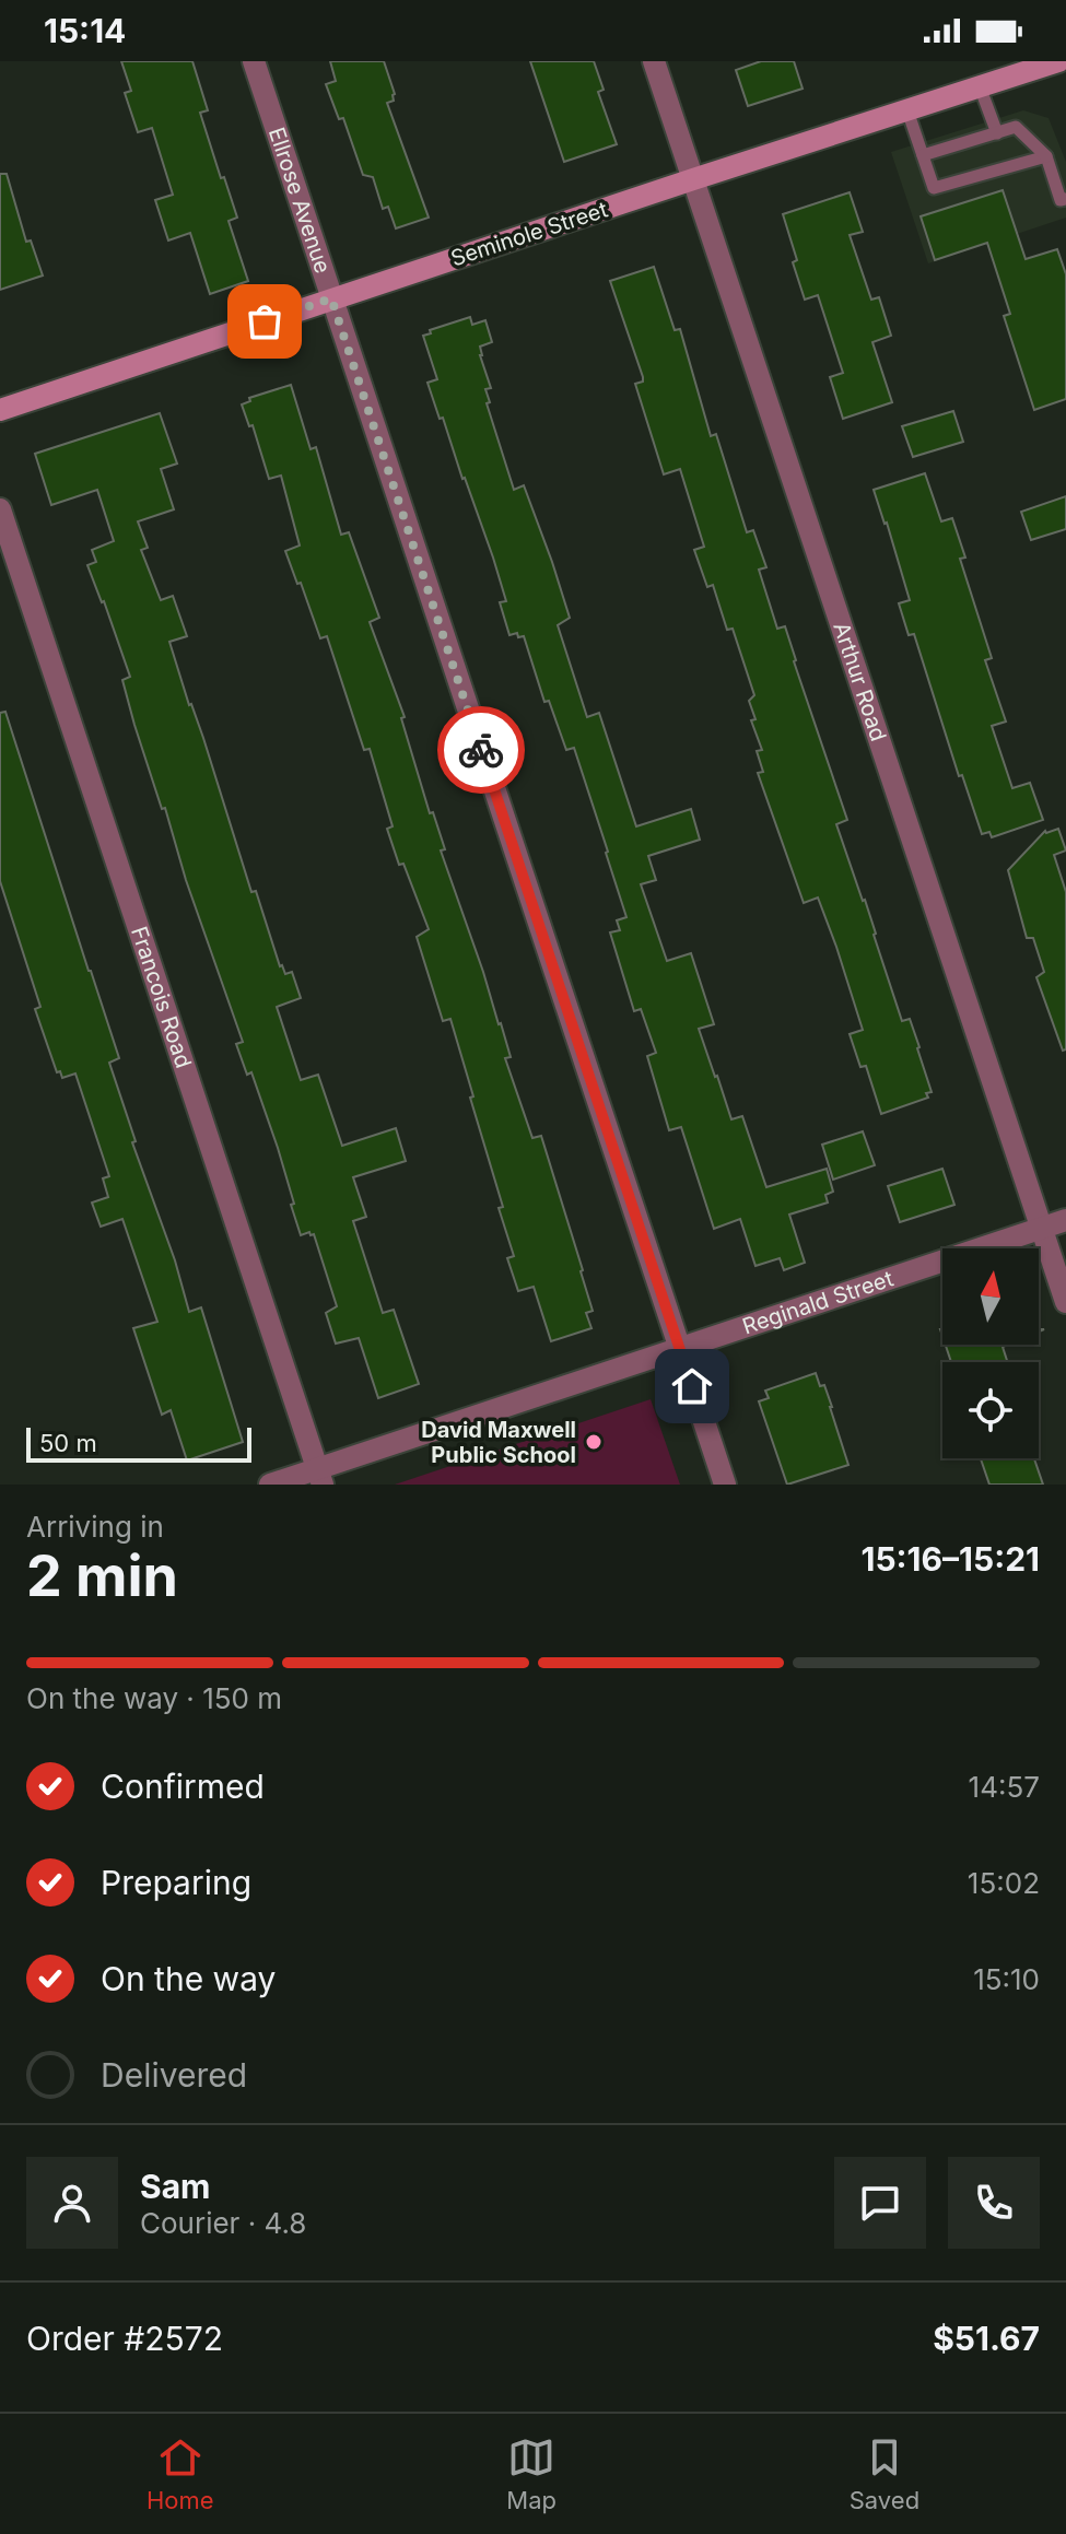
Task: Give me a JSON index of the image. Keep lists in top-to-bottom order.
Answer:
{
  "streets": {
    "street": [
      "Ellrose Avenue",
      "Seminole Street",
      "Arthur Road",
      "Francois Road",
      "Reginald Street"
    ]
  },
  "crossings": [
    ["Ellrose Avenue", "Seminole Street"],
    ["Ellrose Avenue", "Reginald Street"],
    ["Seminole Street", "Arthur Road"],
    ["Arthur Road", "Reginald Street"],
    ["Francois Road", "Reginald Street"]
  ],
  "places": ["David Maxwell Public School"],
  "scale_bar": "50 m",
  "north": "top",
  "page": {
    "status": "15:14",
    "scale": "50 m",
    "heading": ["2 min", "Arriving in", "15:16–15:21"],
    "panel": [
      "Sam",
      "Courier · 4.8",
      "Order #2572",
      "$51.67"
    ],
    "bar": "On the way · 150 m",
    "list": [
      ["Confirmed", "14:57"],
      ["Preparing", "15:02"],
      ["On the way", "15:10"],
      "Delivered"
    ],
    "tabs": ["Home", "Map", "Saved"]
  }
}
